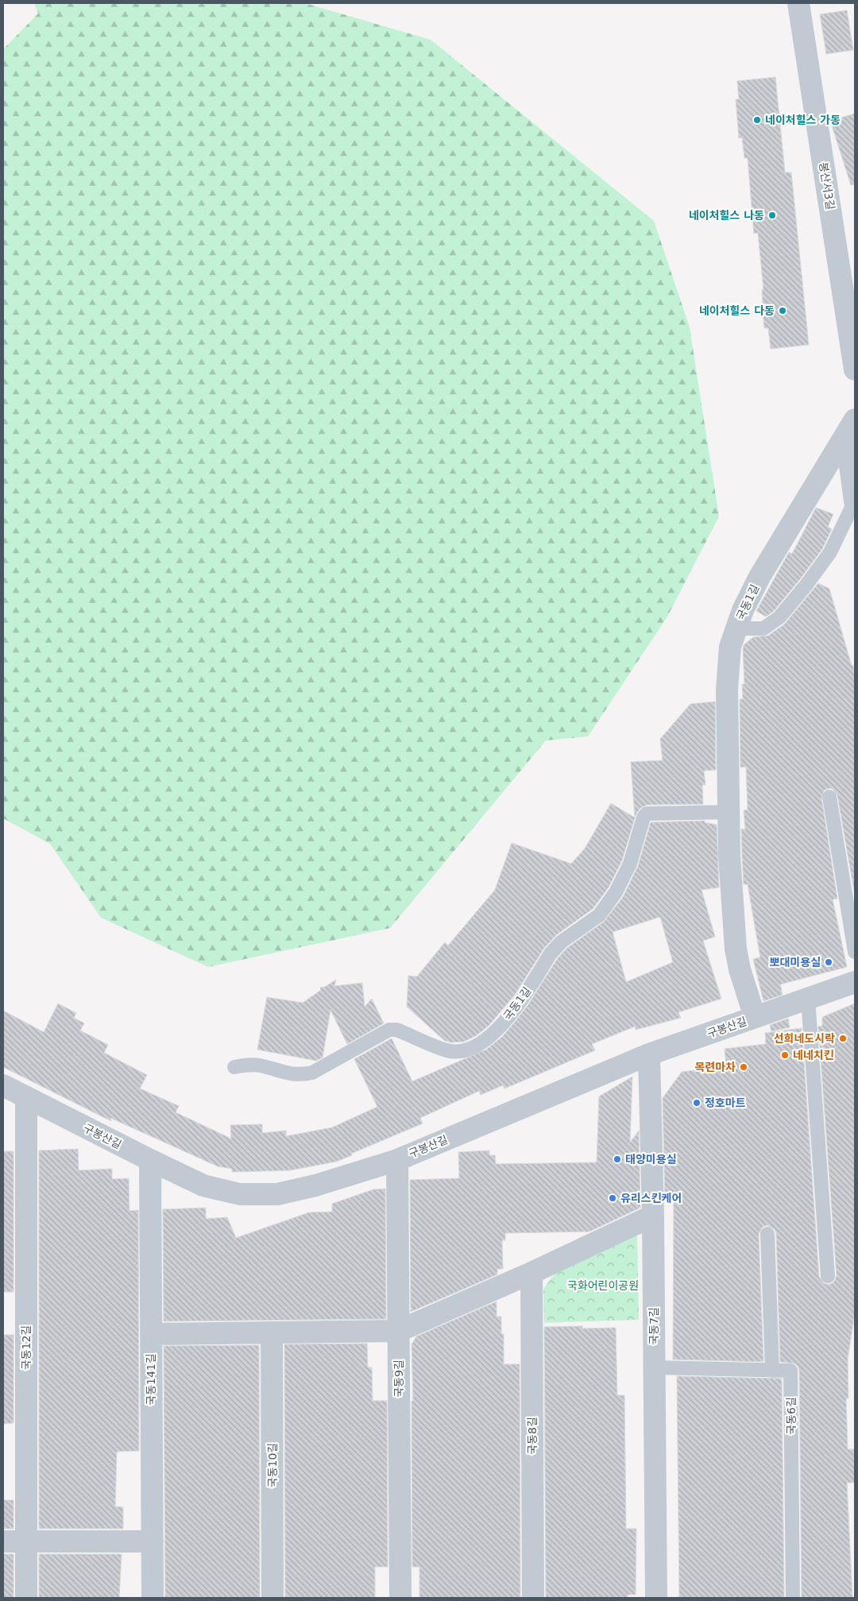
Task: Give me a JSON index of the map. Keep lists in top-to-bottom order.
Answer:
{
  "streets": {
    "street": [
      "봉산서3길",
      "국동1길",
      "구봉산길",
      "국동7길",
      "국동12길",
      "국동9길",
      "국동141길",
      "국동8길",
      "국동10길"
    ],
    "lane": ["국동6길"]
  },
  "crossings": [
    ["국동1길", "구봉산길"],
    ["구봉산길", "국동7길"],
    ["구봉산길", "국동12길"],
    ["구봉산길", "국동9길"],
    ["구봉산길", "국동141길"],
    ["국동7길", "국동6길"]
  ],
  "parks": ["국화어린이공원"],
  "places": [
    "네이처힐스 가동",
    "네이처힐스 나동",
    "네이처힐스 다동",
    "뽀대미용실",
    "선희네도시락",
    "네네치킨",
    "목련마차",
    "정호마트",
    "태양미용실",
    "유리스킨케어"
  ]
}
